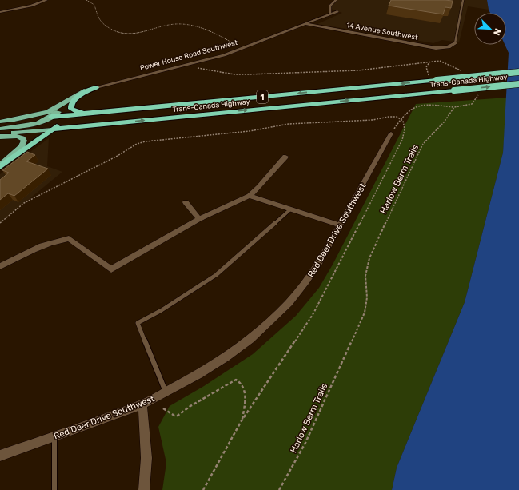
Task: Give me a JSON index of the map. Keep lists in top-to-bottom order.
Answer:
{
  "streets": {
    "highway": ["Trans-Canada Highway", "1"],
    "street": ["14 Avenue Southwest", "Power House Road Southwest", "Red Deer Drive Southwest"],
    "path": ["Harlow Berm Trails"]
  },
  "crossings": [
    ["14 Avenue Southwest", "Power House Road Southwest"]
  ],
  "north": "bottom right"
}
